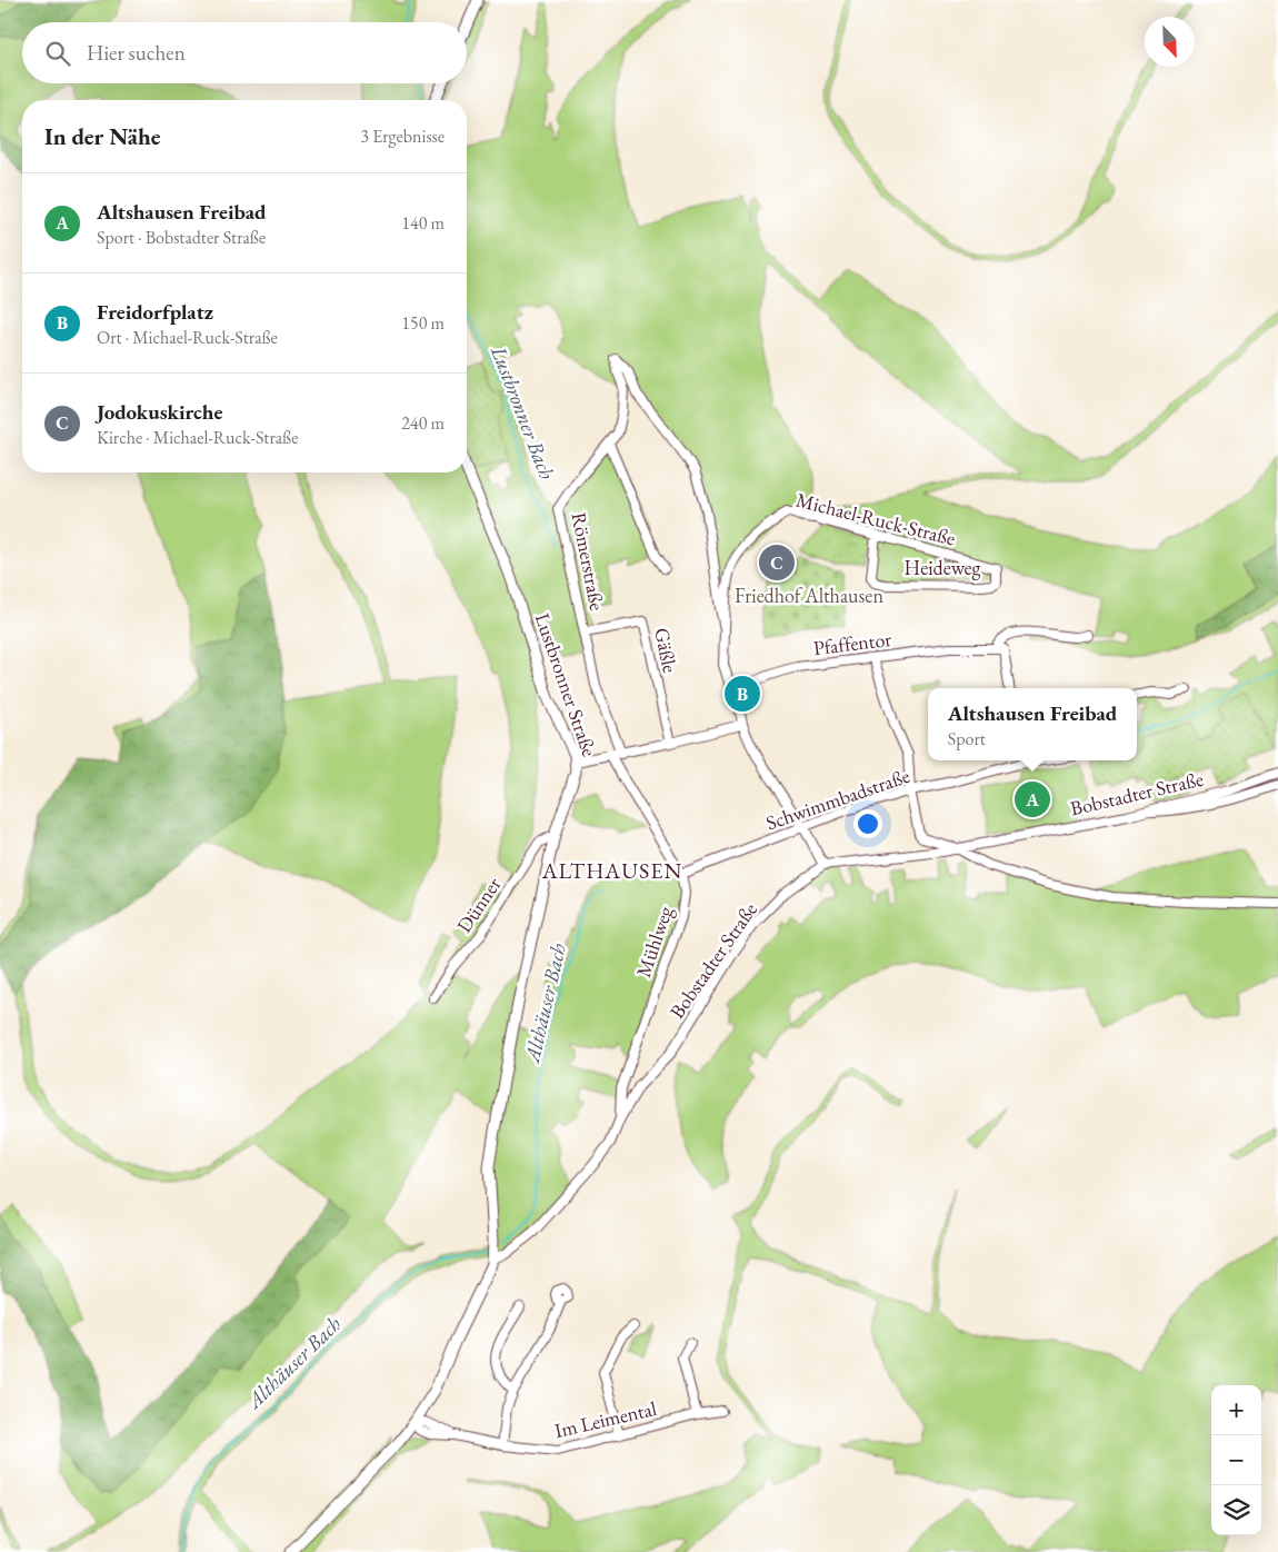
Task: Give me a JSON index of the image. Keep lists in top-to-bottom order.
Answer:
{
  "streets": {
    "street": [
      "Michael-Ruck-Straße",
      "Römerstraße",
      "Heideweg",
      "Pfaffentor",
      "Gäßle",
      "Lustbronner Straße",
      "Bobstadter Straße",
      "Schwimmbadstraße",
      "Dünner",
      "Mühlweg",
      "Im Leimental"
    ]
  },
  "crossings": [
    ["Michael-Ruck-Straße", "Römerstraße"],
    ["Michael-Ruck-Straße", "Heideweg"],
    ["Michael-Ruck-Straße", "Pfaffentor"],
    ["Römerstraße", "Gäßle"],
    ["Lustbronner Straße", "Bobstadter Straße"],
    ["Lustbronner Straße", "Dünner"],
    ["Bobstadter Straße", "Mühlweg"],
    ["Schwimmbadstraße", "Mühlweg"]
  ],
  "districts": ["ALTHAUSEN"],
  "water": ["Lustbronner Bach", "Althäuser Bach"],
  "parks": ["Friedhof Althausen"],
  "north": "bottom right",
  "page": {
    "search": "Hier suchen",
    "heading": ["In der Nähe", "3 Ergebnisse"],
    "list": [
      {
        "mark": "A",
        "name": "Altshausen Freibad",
        "note": "Sport · Bobstadter Straße",
        "value": "140 m"
      },
      {
        "mark": "B",
        "name": "Freidorfplatz",
        "note": "Ort · Michael-Ruck-Straße",
        "value": "150 m"
      },
      {
        "mark": "C",
        "name": "Jodokuskirche",
        "note": "Kirche · Michael-Ruck-Straße",
        "value": "240 m"
      }
    ],
    "pins": ["C", "B", "A"],
    "popup": ["Altshausen Freibad", "Sport"],
    "map_buttons": ["+", "−"]
  }
}
